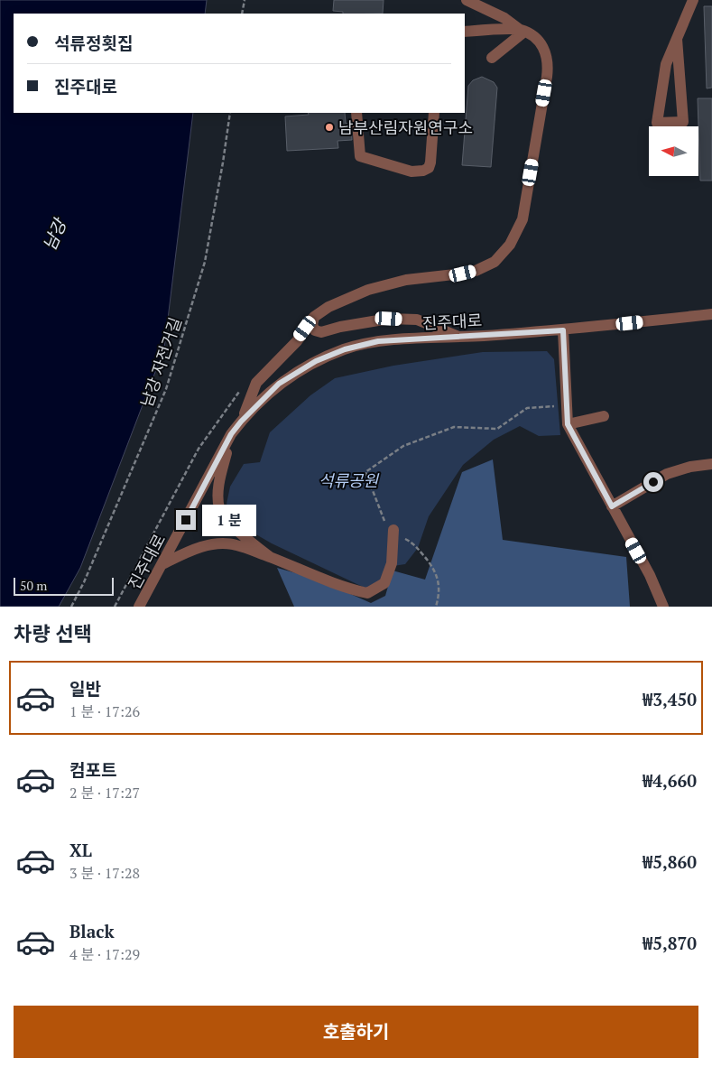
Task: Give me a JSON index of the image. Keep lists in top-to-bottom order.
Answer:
{
  "streets": {
    "street": ["진주대로"],
    "path": ["남강 자전거길"]
  },
  "water": ["남강"],
  "parks": ["석류공원"],
  "places": ["남부산림자원연구소"],
  "scale_bar": "50 m",
  "north": "left",
  "page": {
    "banner": ["석류정횟집", "진주대로"],
    "bubble": "1 분",
    "scale": "50 m",
    "heading": "차량 선택",
    "list": [
      {
        "name": "일반",
        "note": "1 분 · 17:26",
        "value": "₩3,450"
      },
      {
        "name": "컴포트",
        "note": "2 분 · 17:27",
        "value": "₩4,660"
      },
      {
        "name": "XL",
        "note": "3 분 · 17:28",
        "value": "₩5,860"
      },
      {
        "name": "Black",
        "note": "4 분 · 17:29",
        "value": "₩5,870"
      }
    ],
    "buttons": "호출하기"
  }
}
